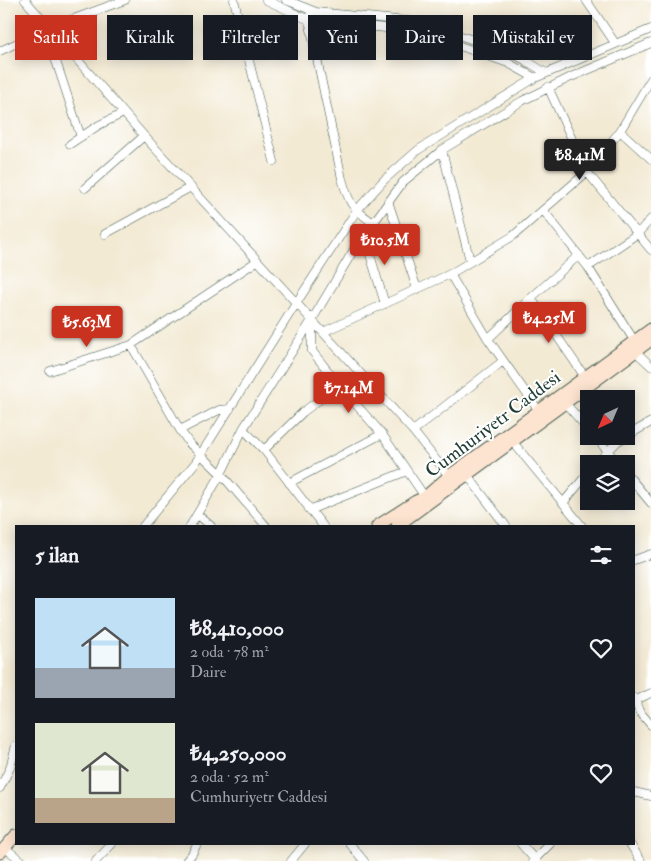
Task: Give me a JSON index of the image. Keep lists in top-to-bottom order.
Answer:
{
  "streets": {
    "main road": ["Cumhuriyetr Caddesi"]
  },
  "north": "bottom left",
  "page": {
    "chip": [
      "Satılık",
      "Kiralık",
      "Filtreler",
      "Yeni",
      "Daire",
      "Müstakil ev"
    ],
    "price": [
      "₺8.41M",
      "₺10.5M",
      "₺4.25M",
      "₺5.63M",
      "₺7.14M"
    ],
    "heading": "5 ilan",
    "list": [
      {
        "name": "₺8,410,000",
        "note": "2 oda · 78 m² · Daire"
      },
      {
        "name": "₺4,250,000",
        "note": "2 oda · 52 m² · Cumhuriyetr Caddesi"
      }
    ]
  }
}
